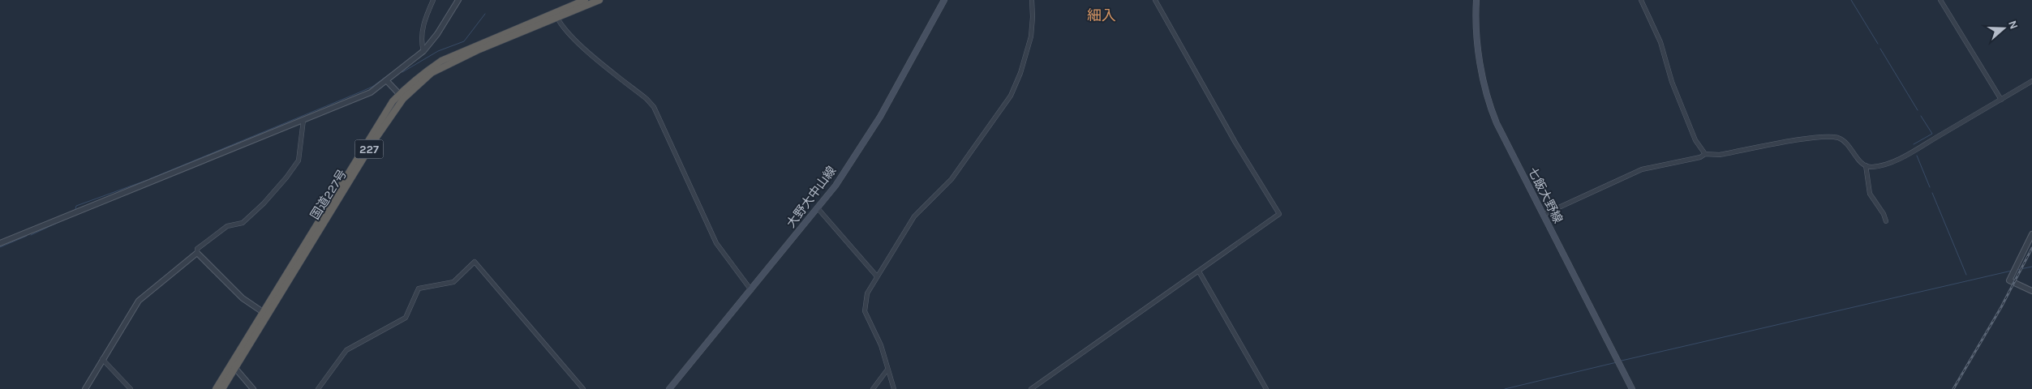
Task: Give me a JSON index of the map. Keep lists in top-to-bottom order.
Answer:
{
  "streets": {
    "highway": ["227", "国道227号"],
    "main road": ["七飯大野線", "大野大中山線"]
  },
  "districts": ["細入"],
  "north": "right"
}
